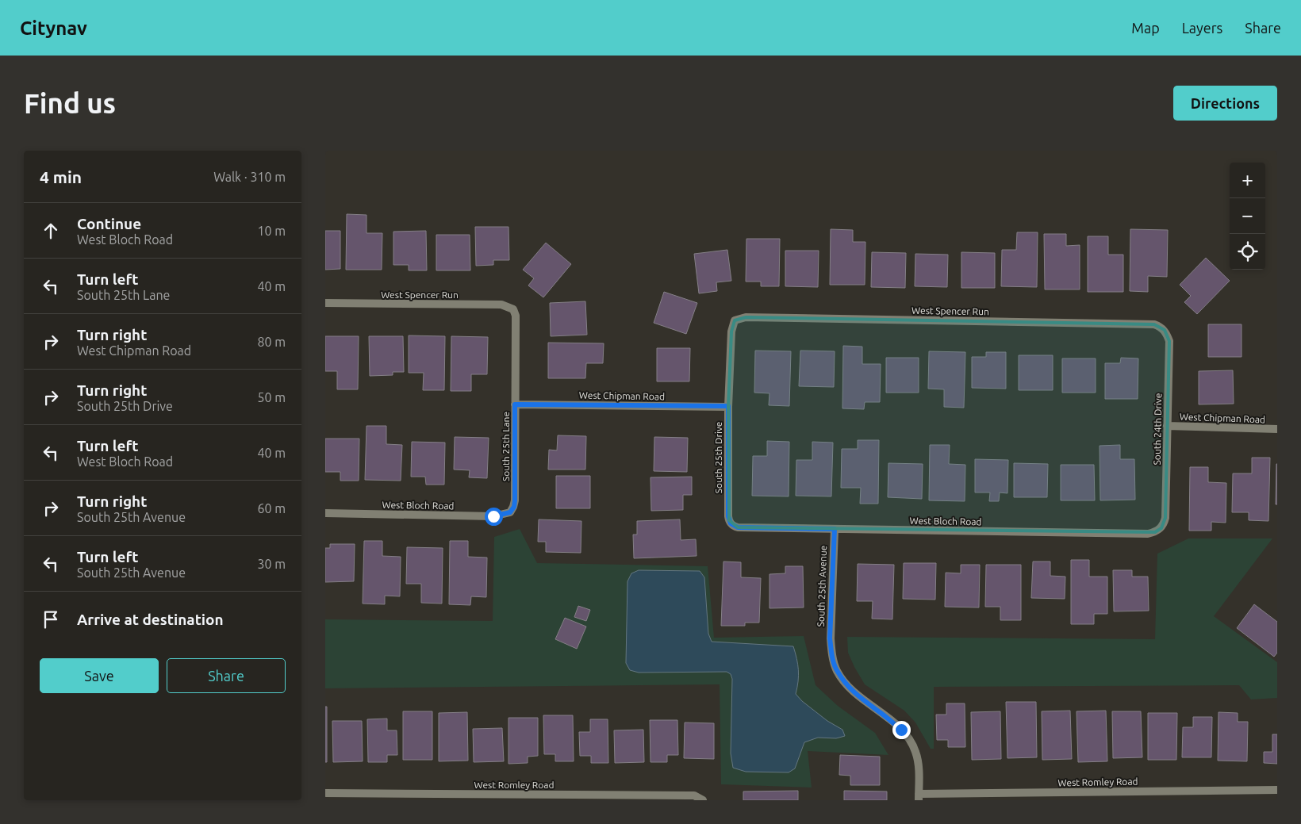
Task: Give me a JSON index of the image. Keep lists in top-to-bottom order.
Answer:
{
  "streets": {
    "street": [
      "West Spencer Run",
      "West Chipman Road",
      "South 24th Drive",
      "South 25th Lane",
      "South 25th Drive",
      "West Bloch Road",
      "South 25th Avenue",
      "West Romley Road"
    ]
  },
  "crossings": [
    ["West Spencer Run", "South 24th Drive"],
    ["West Spencer Run", "South 25th Lane"],
    ["West Spencer Run", "South 25th Drive"],
    ["West Chipman Road", "South 24th Drive"],
    ["West Chipman Road", "South 25th Lane"],
    ["West Chipman Road", "South 25th Drive"],
    ["South 24th Drive", "West Bloch Road"],
    ["South 25th Lane", "West Bloch Road"],
    ["South 25th Drive", "West Bloch Road"],
    ["West Bloch Road", "South 25th Avenue"],
    ["South 25th Avenue", "West Romley Road"]
  ],
  "page": {
    "header": "Citynav",
    "nav": ["Map", "Layers", "Share"],
    "buttons": [
      "Directions",
      ["Save", "Share"]
    ],
    "title": "Find us",
    "heading": ["4 min", "Walk · 310 m"],
    "map_buttons": ["+", "−"],
    "list": [
      ["Continue", "West Bloch Road", "10 m"],
      ["Turn left", "South 25th Lane", "40 m"],
      ["Turn right", "West Chipman Road", "80 m"],
      ["Turn right", "South 25th Drive", "50 m"],
      ["Turn left", "West Bloch Road", "40 m"],
      ["Turn right", "South 25th Avenue", "60 m"],
      ["Turn left", "South 25th Avenue", "30 m"],
      "Arrive at destination"
    ]
  }
}
